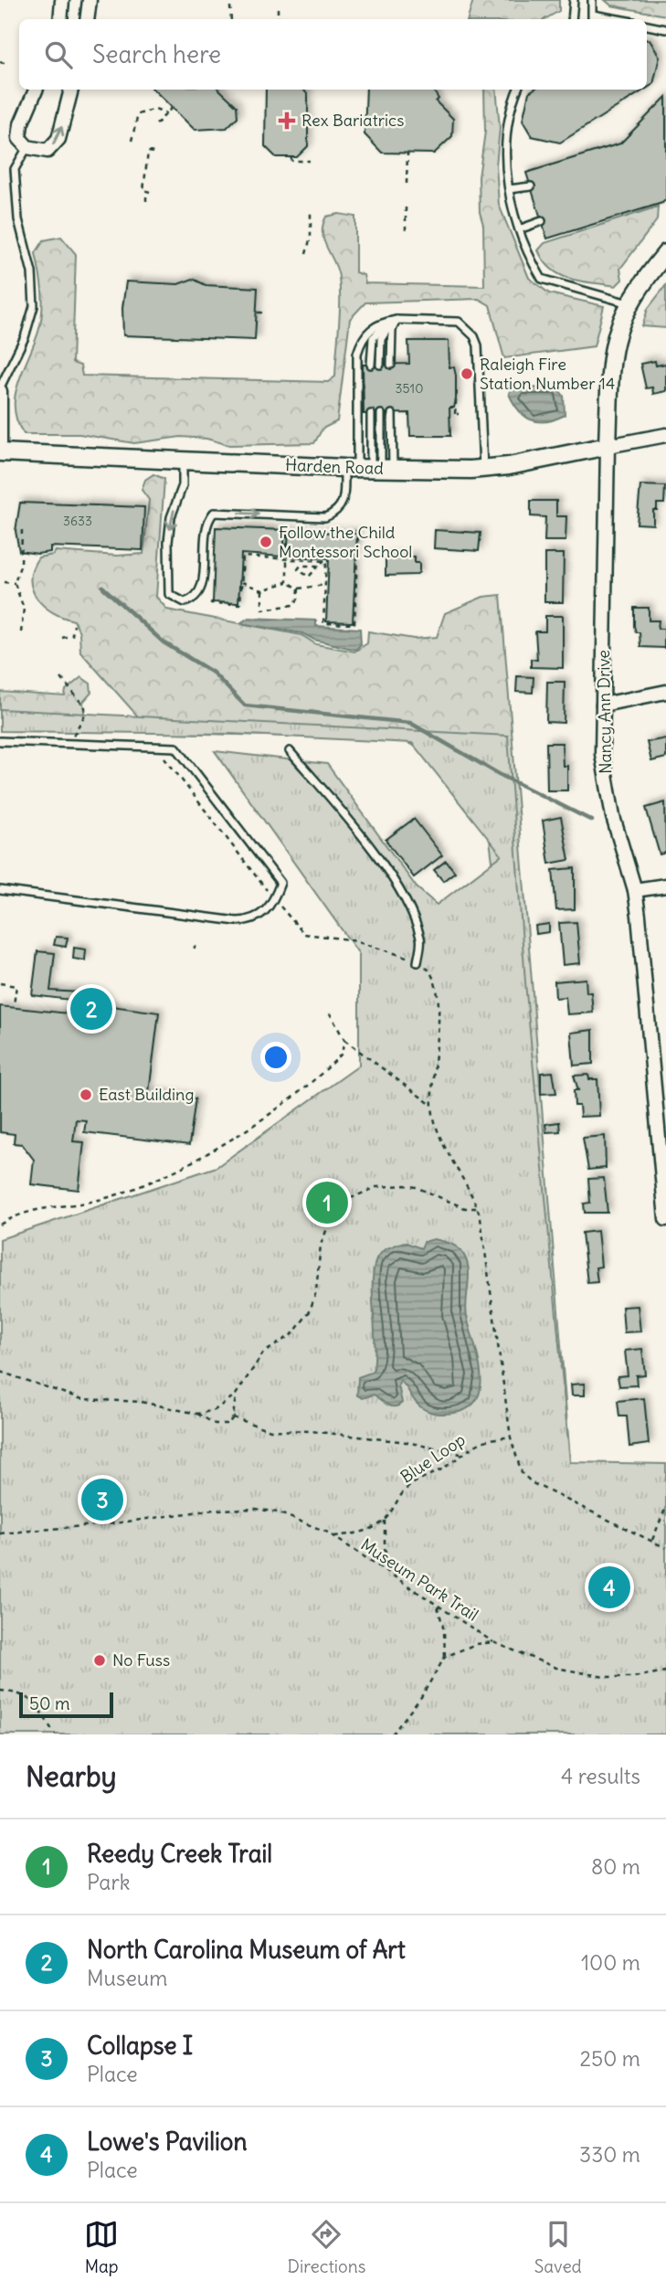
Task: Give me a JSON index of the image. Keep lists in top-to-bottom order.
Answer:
{
  "streets": {
    "street": ["Harden Road", "Nancy Ann Drive"],
    "path": ["Blue Loop", "Museum Park Trail"]
  },
  "crossings": [
    ["Harden Road", "Nancy Ann Drive"]
  ],
  "places": {
    "health": ["Rex Bariatrics"],
    "other": [
      "Raleigh Fire Station Number 14",
      "Follow the Child Montessori School",
      "East Building",
      "No Fuss"
    ]
  },
  "house_numbers": ["3510", "3633"],
  "scale_bar": "50 m",
  "page": {
    "search": "Search here",
    "pins": [
      "2",
      "1",
      "3",
      "4"
    ],
    "scale": "50 m",
    "heading": ["Nearby", "4 results"],
    "list": [
      {
        "mark": "1",
        "name": "Reedy Creek Trail",
        "note": "Park",
        "value": "80 m"
      },
      {
        "mark": "2",
        "name": "North Carolina Museum of Art",
        "note": "Museum",
        "value": "100 m"
      },
      {
        "mark": "3",
        "name": "Collapse I",
        "note": "Place",
        "value": "250 m"
      },
      {
        "mark": "4",
        "name": "Lowe's Pavilion",
        "note": "Place",
        "value": "330 m"
      }
    ],
    "nav": ["Map", "Directions", "Saved"]
  }
}
